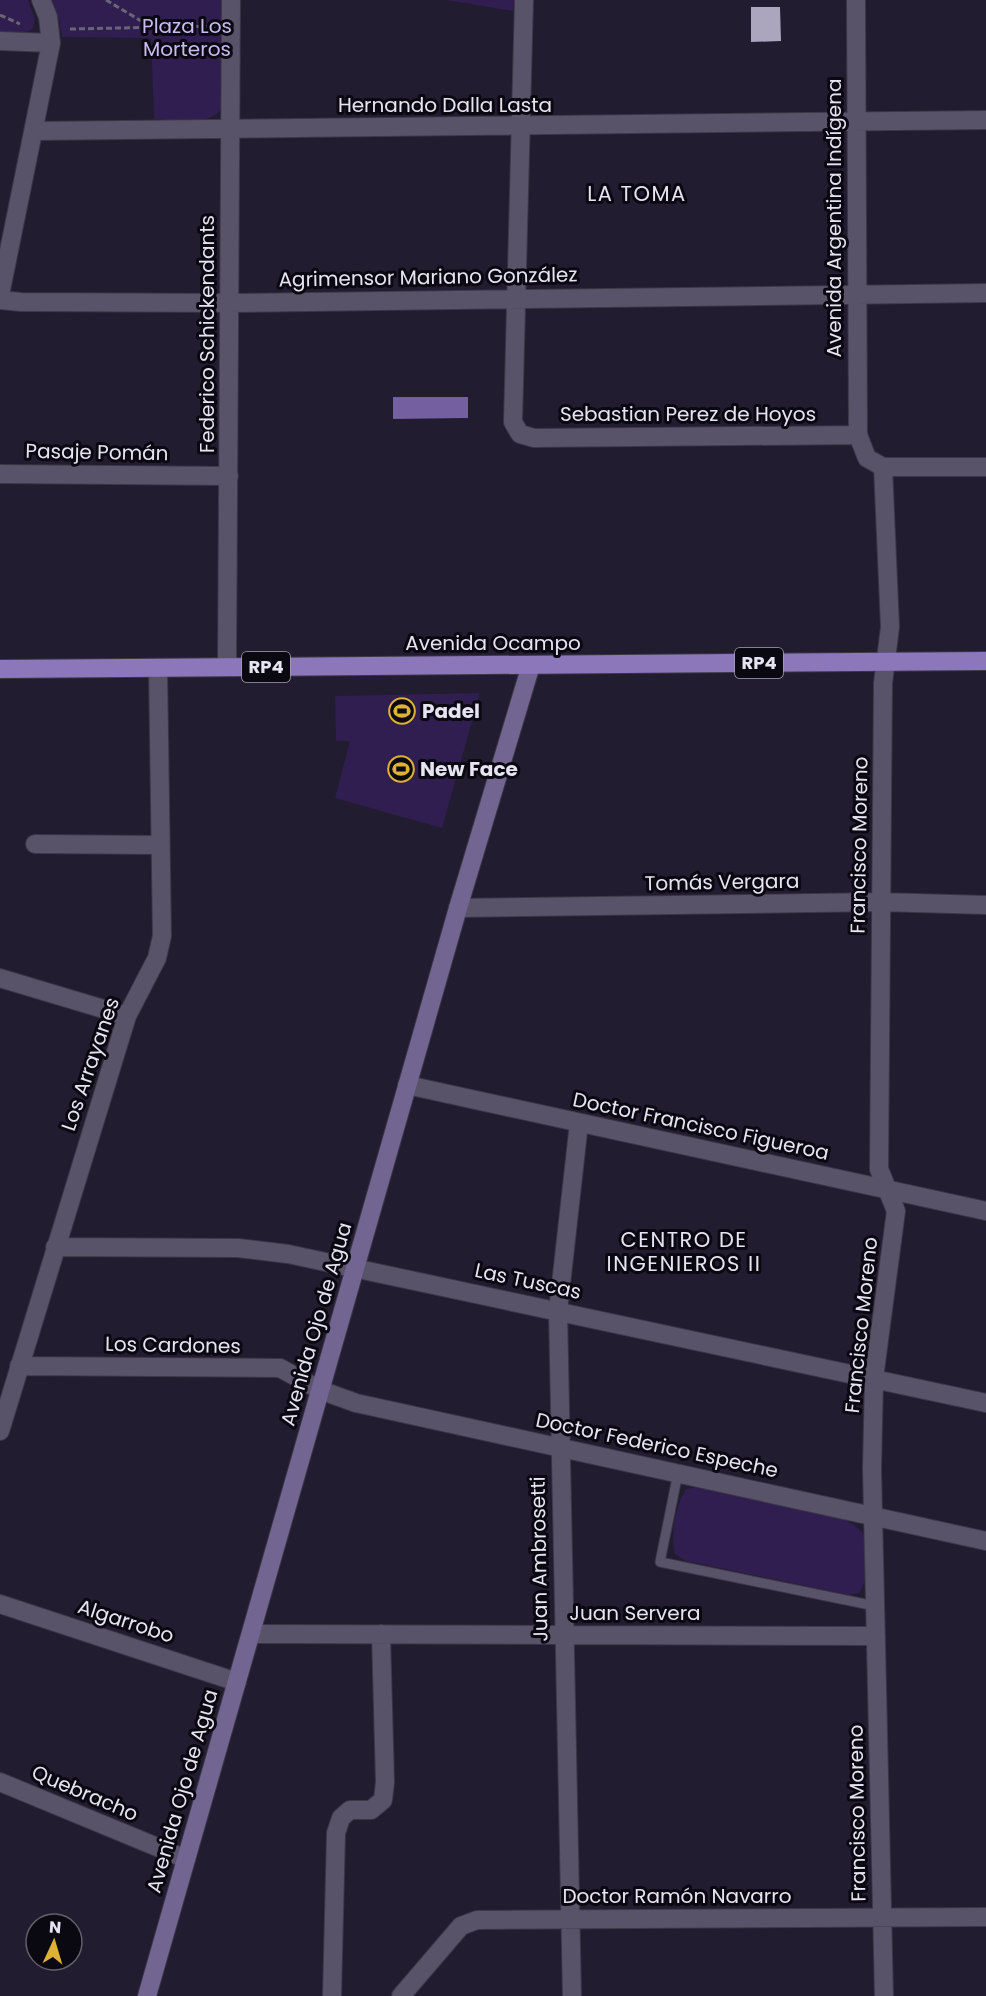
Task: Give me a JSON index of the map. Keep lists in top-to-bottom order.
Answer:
{
  "streets": {
    "main road": ["Avenida Ocampo", "RP4", "Avenida Ojo de Agua"],
    "street": [
      "Hernando Dalla Lasta",
      "Avenida Argentina Indígena",
      "Agrimensor Mariano González",
      "Federico Schickendants",
      "Sebastian Perez de Hoyos",
      "Pasaje Pomán",
      "Francisco Moreno",
      "Tomás Vergara",
      "Los Arrayanes",
      "Doctor Francisco Figueroa",
      "Las Tuscas",
      "Los Cardones",
      "Doctor Federico Espeche",
      "Juan Ambrosetti",
      "Juan Servera",
      "Algarrobo",
      "Quebracho",
      "Doctor Ramón Navarro"
    ]
  },
  "crossings": [
    ["Hernando Dalla Lasta", "Avenida Argentina Indígena"],
    ["Hernando Dalla Lasta", "Federico Schickendants"],
    ["Avenida Argentina Indígena", "Agrimensor Mariano González"],
    ["Avenida Argentina Indígena", "Sebastian Perez de Hoyos"],
    ["Agrimensor Mariano González", "Federico Schickendants"],
    ["Agrimensor Mariano González", "Sebastian Perez de Hoyos"],
    ["Federico Schickendants", "Pasaje Pomán"],
    ["Federico Schickendants", "Avenida Ocampo"],
    ["Avenida Ocampo", "Francisco Moreno"],
    ["Avenida Ocampo", "Los Arrayanes"],
    ["Avenida Ocampo", "Avenida Ojo de Agua"],
    ["Francisco Moreno", "Tomás Vergara"],
    ["Francisco Moreno", "Doctor Francisco Figueroa"],
    ["Francisco Moreno", "Las Tuscas"],
    ["Francisco Moreno", "Doctor Federico Espeche"],
    ["Francisco Moreno", "Juan Servera"],
    ["Francisco Moreno", "Doctor Ramón Navarro"],
    ["Tomás Vergara", "Avenida Ojo de Agua"],
    ["Los Arrayanes", "Las Tuscas"],
    ["Los Arrayanes", "Los Cardones"],
    ["Doctor Francisco Figueroa", "Avenida Ojo de Agua"],
    ["Doctor Francisco Figueroa", "Juan Ambrosetti"],
    ["Las Tuscas", "Avenida Ojo de Agua"],
    ["Las Tuscas", "Juan Ambrosetti"],
    ["Avenida Ojo de Agua", "Los Cardones"],
    ["Avenida Ojo de Agua", "Doctor Federico Espeche"],
    ["Avenida Ojo de Agua", "Juan Servera"],
    ["Avenida Ojo de Agua", "Algarrobo"],
    ["Avenida Ojo de Agua", "Quebracho"],
    ["Los Cardones", "Doctor Federico Espeche"],
    ["Doctor Federico Espeche", "Juan Ambrosetti"],
    ["Juan Ambrosetti", "Juan Servera"],
    ["Juan Ambrosetti", "Doctor Ramón Navarro"]
  ],
  "districts": ["LA TOMA", "CENTRO DE INGENIEROS II"],
  "parks": ["Plaza Los Morteros"],
  "places": {
    "sports": ["Padel", "New Face"]
  },
  "north": "top"
}
